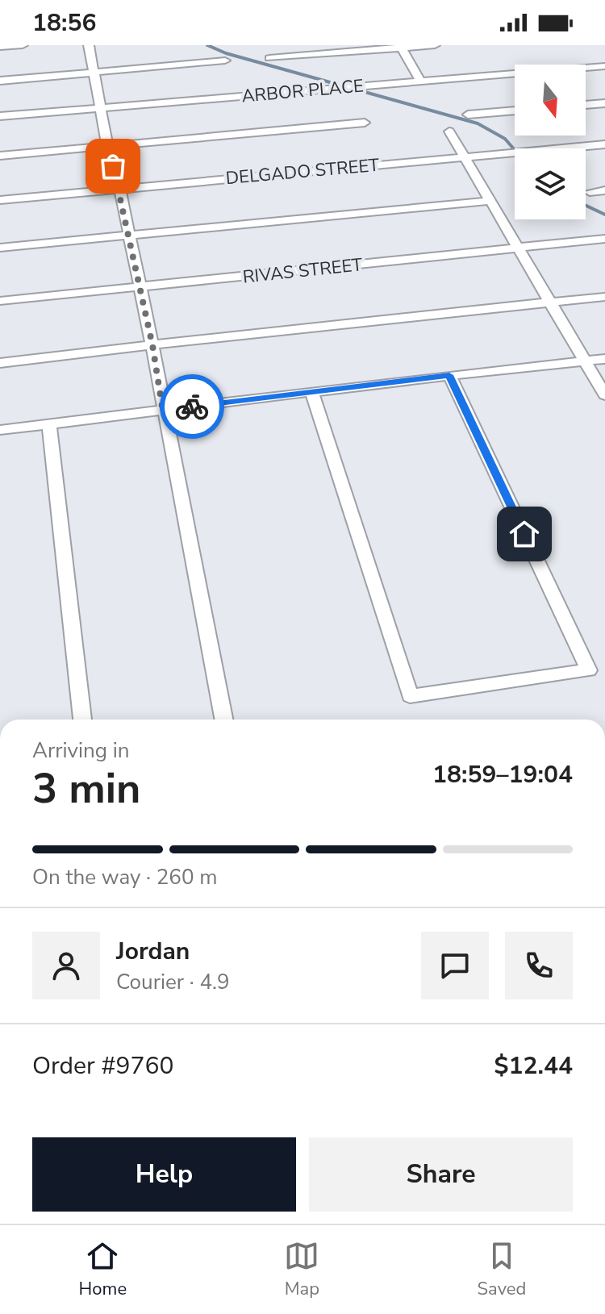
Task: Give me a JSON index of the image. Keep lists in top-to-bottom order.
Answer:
{
  "streets": {
    "street": ["ARBOR PLACE", "DELGADO STREET", "RIVAS STREET"]
  },
  "north": "bottom",
  "page": {
    "status": "18:56",
    "heading": ["3 min", "Arriving in", "18:59–19:04"],
    "panel": [
      "Jordan",
      "Courier · 4.9",
      "Order #9760",
      "$12.44"
    ],
    "bar": "On the way · 260 m",
    "buttons": ["Help", "Share"],
    "tabs": ["Home", "Map", "Saved"]
  }
}
